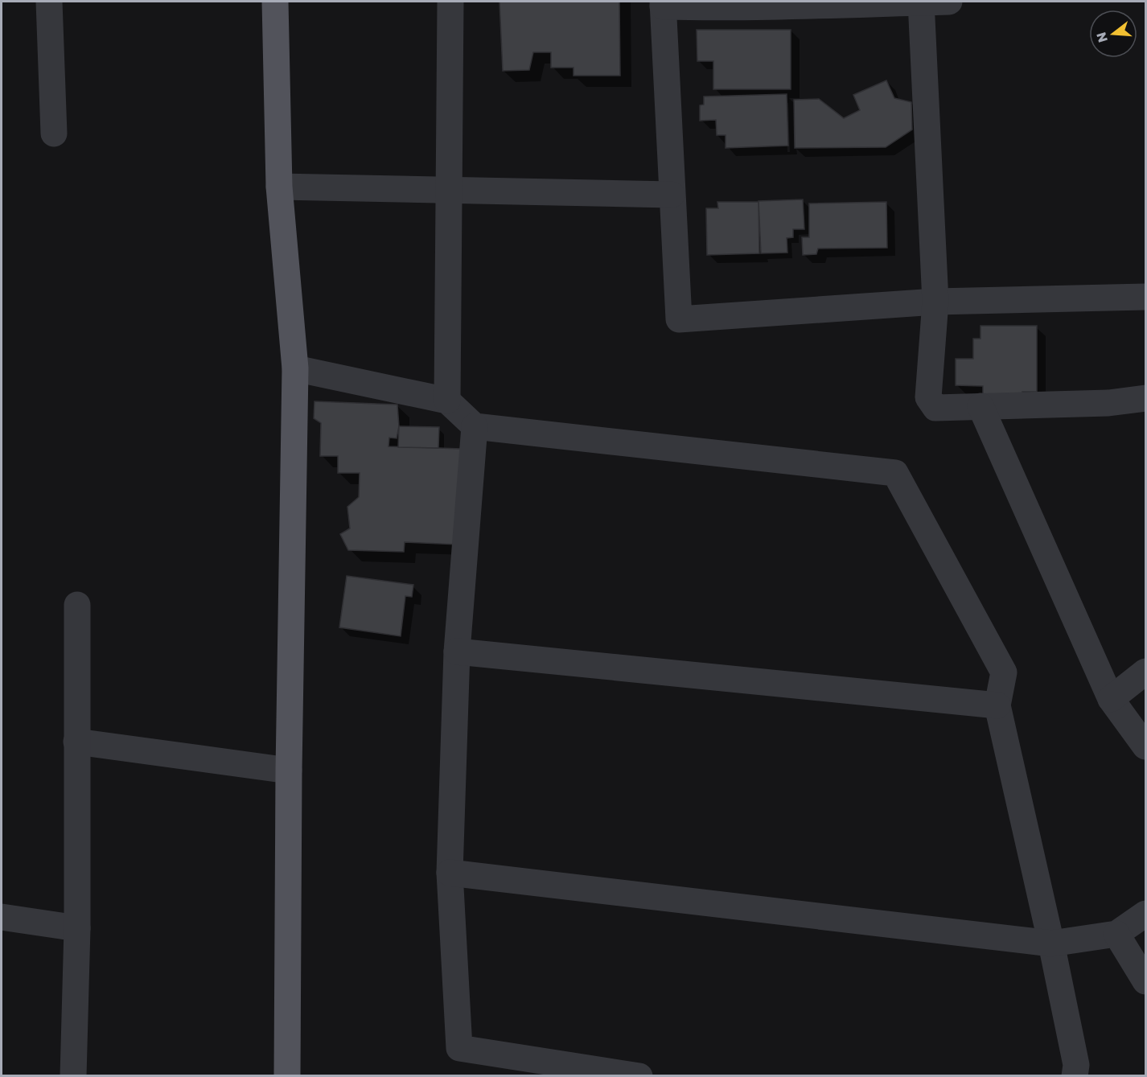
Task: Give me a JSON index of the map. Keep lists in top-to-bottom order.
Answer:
{
  "north": "left"
}
